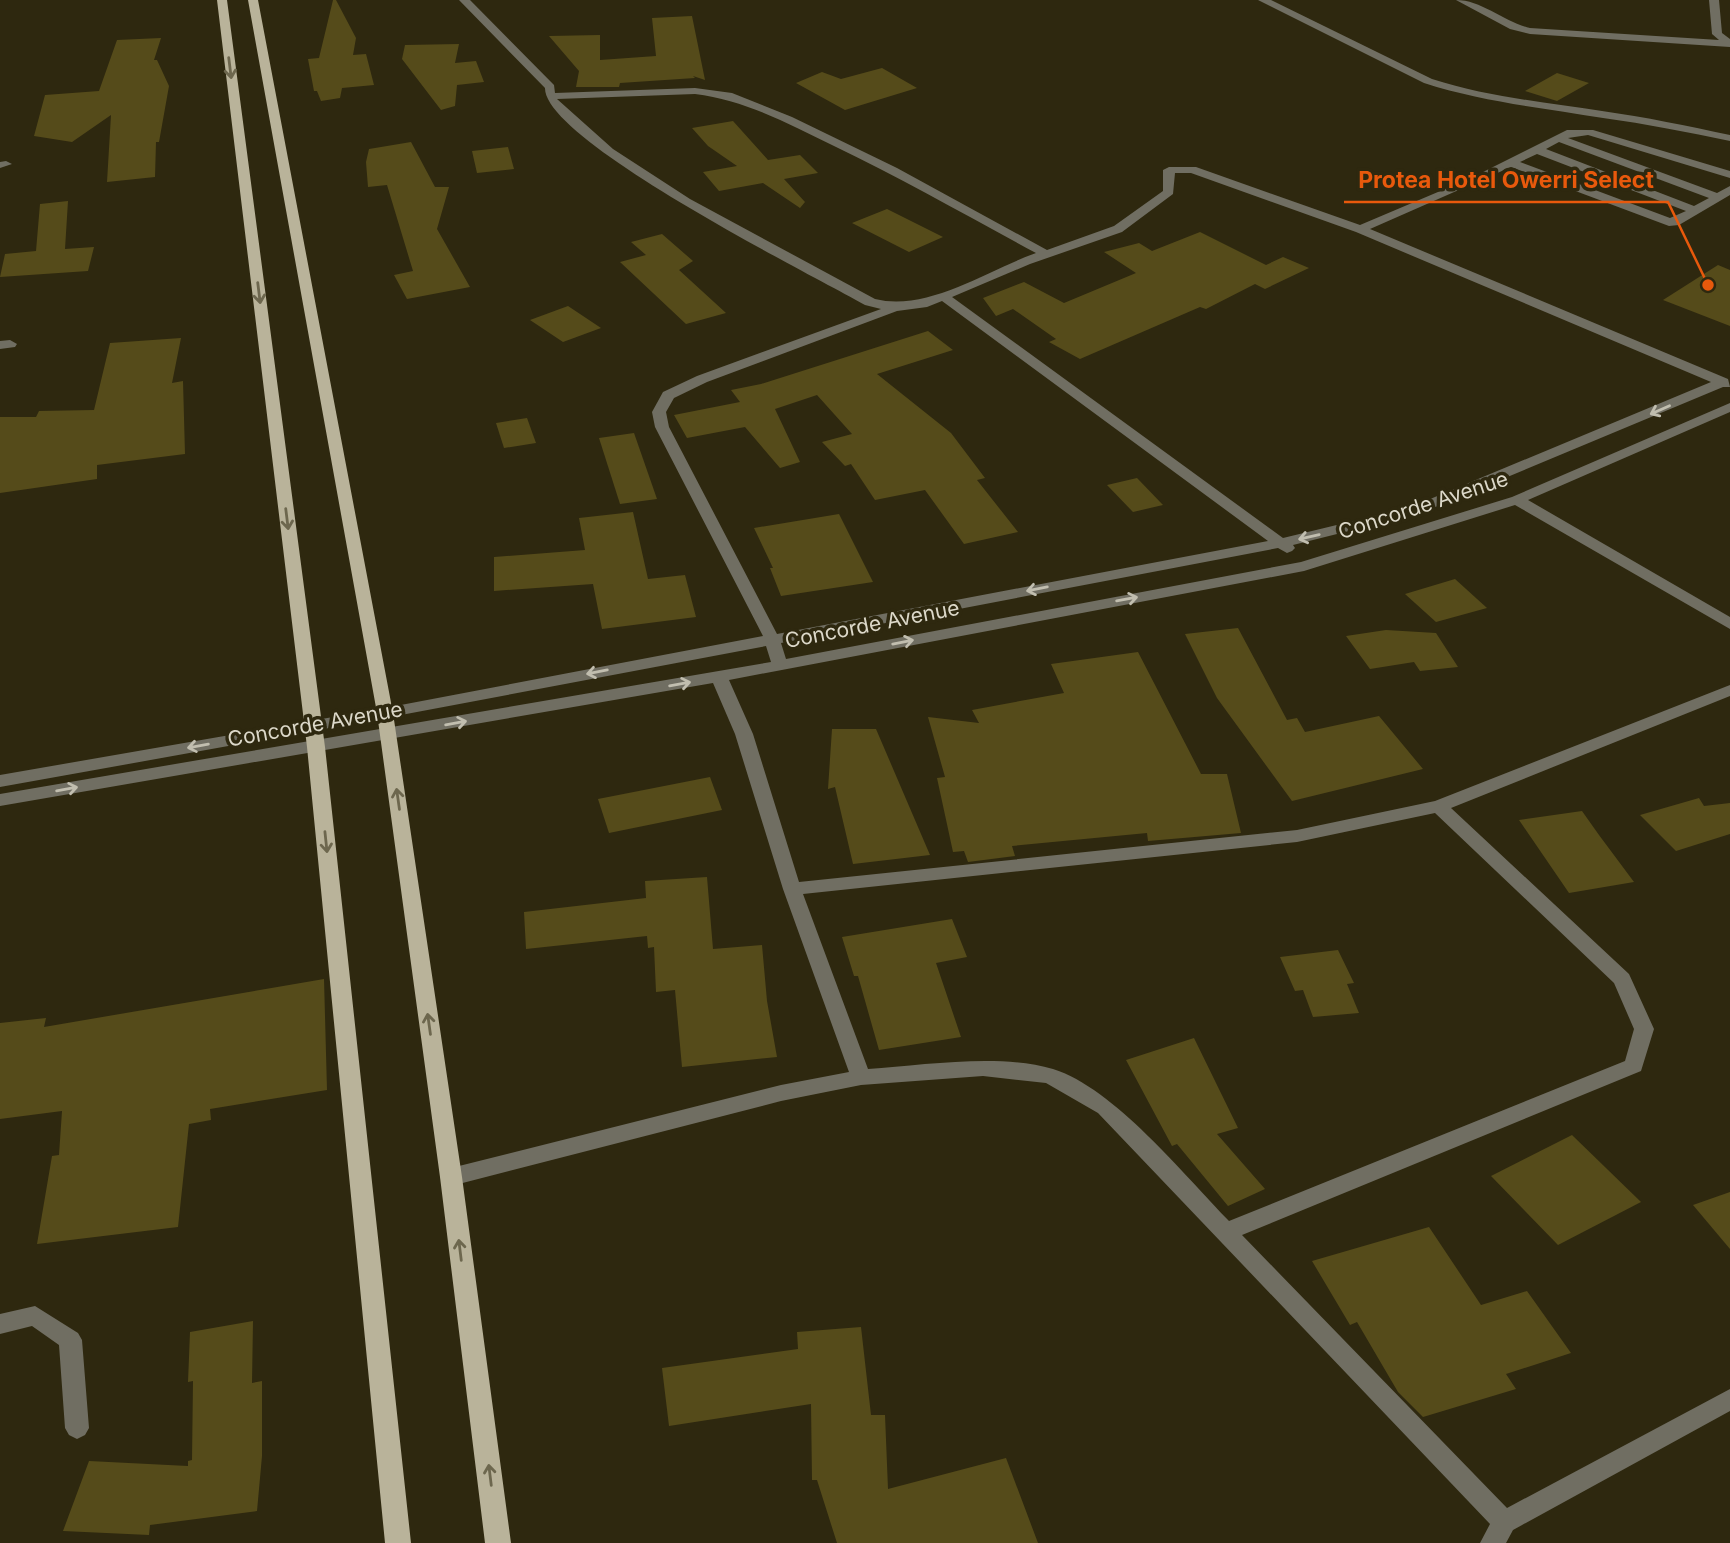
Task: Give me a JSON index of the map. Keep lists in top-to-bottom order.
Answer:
{
  "streets": {
    "street": ["Concorde Avenue"]
  },
  "places": ["Protea Hotel Owerri Select"]
}
